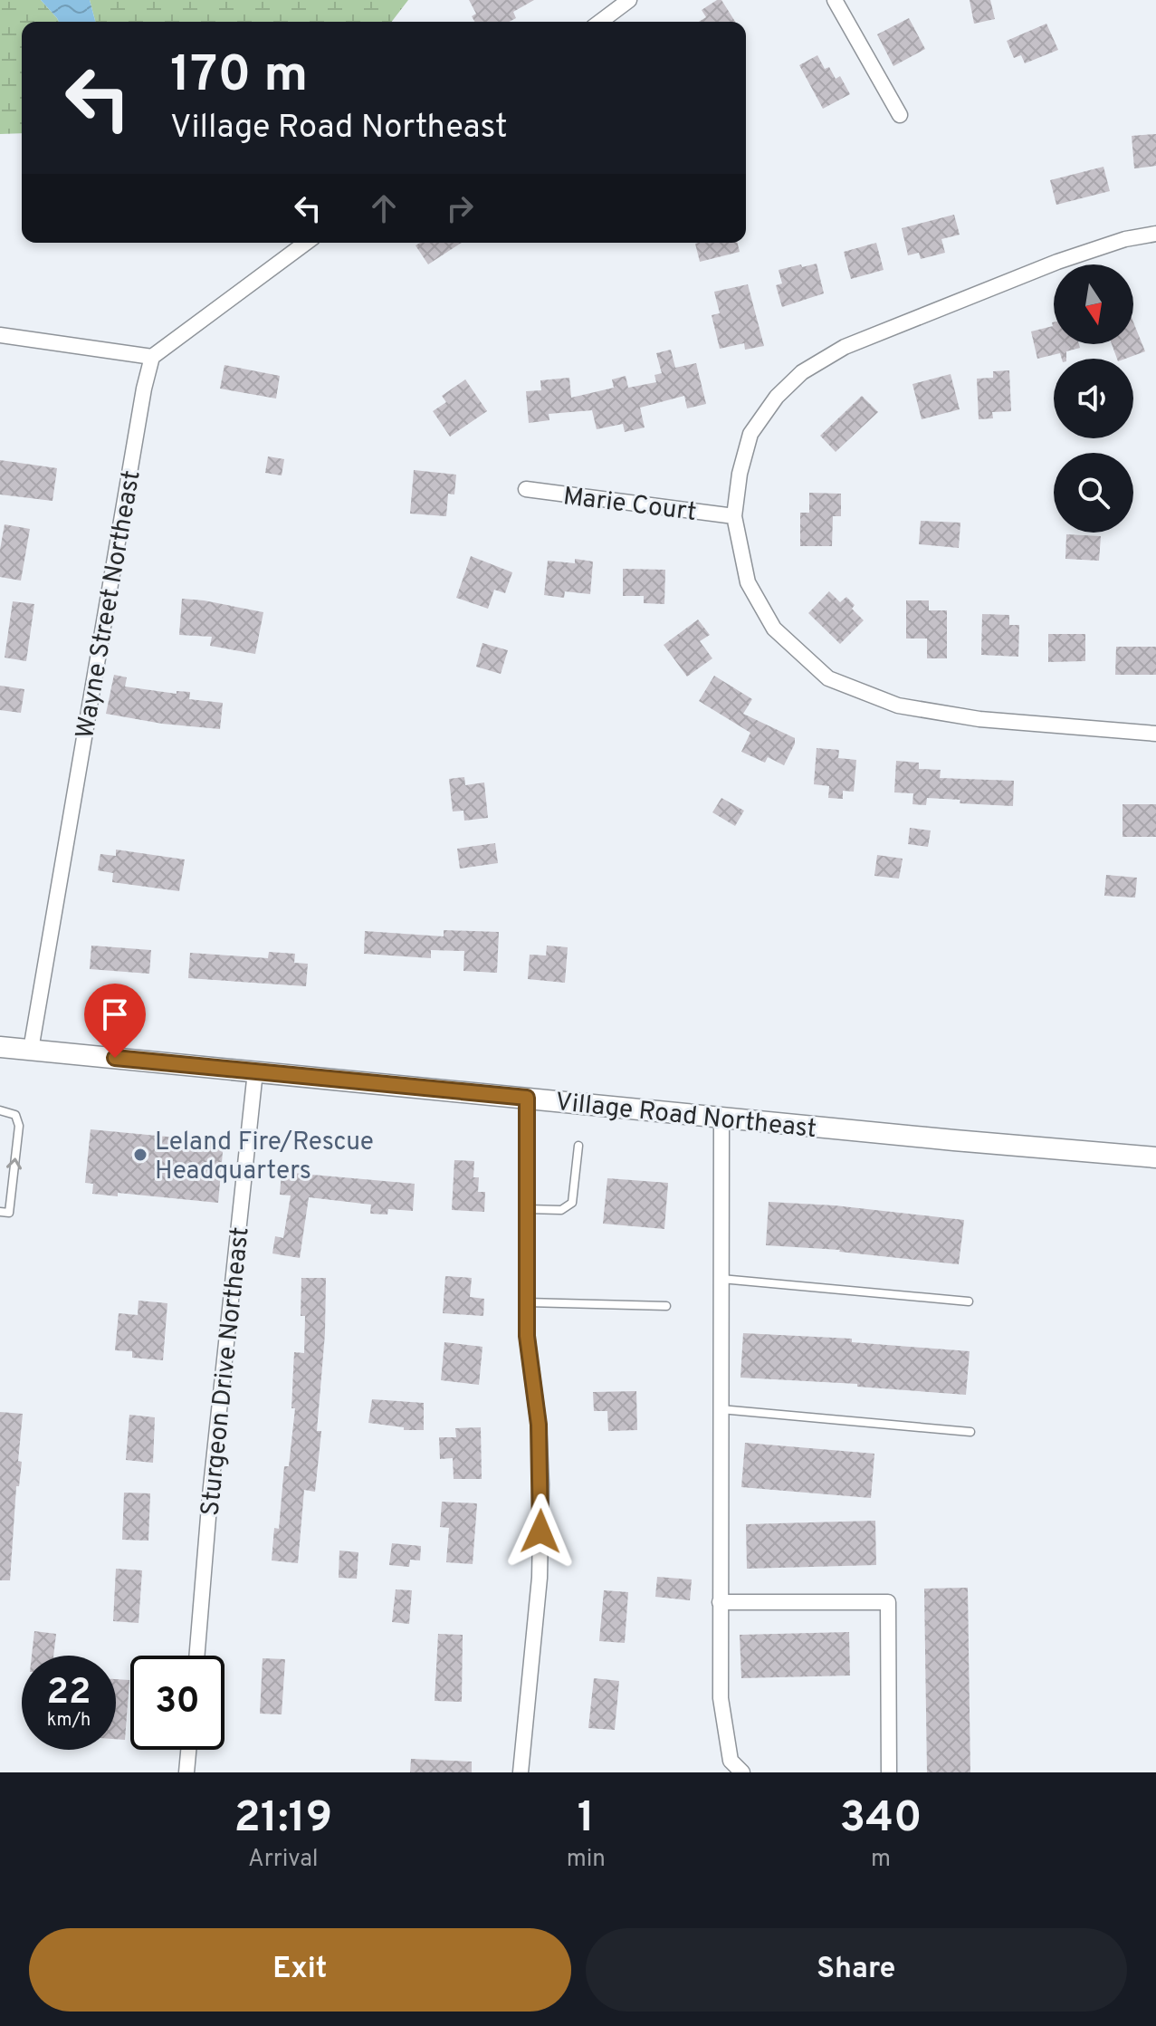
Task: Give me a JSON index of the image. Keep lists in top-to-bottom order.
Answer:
{
  "streets": {
    "main road": ["Village Road Northeast"],
    "street": ["Marie Court", "Wayne Street Northeast", "Sturgeon Drive Northeast"]
  },
  "crossings": [
    ["Wayne Street Northeast", "Village Road Northeast"],
    ["Village Road Northeast", "Sturgeon Drive Northeast"]
  ],
  "places": ["Leland Fire/Rescue Headquarters"],
  "north": "bottom",
  "page": {
    "turn": ["170 m", "Village Road Northeast"],
    "speed": "22 km/h",
    "limit": "30",
    "eta": [
      "21:19",
      "Arrival",
      "1",
      "min",
      "340",
      "m"
    ],
    "buttons": ["Exit", "Share"]
  }
}
